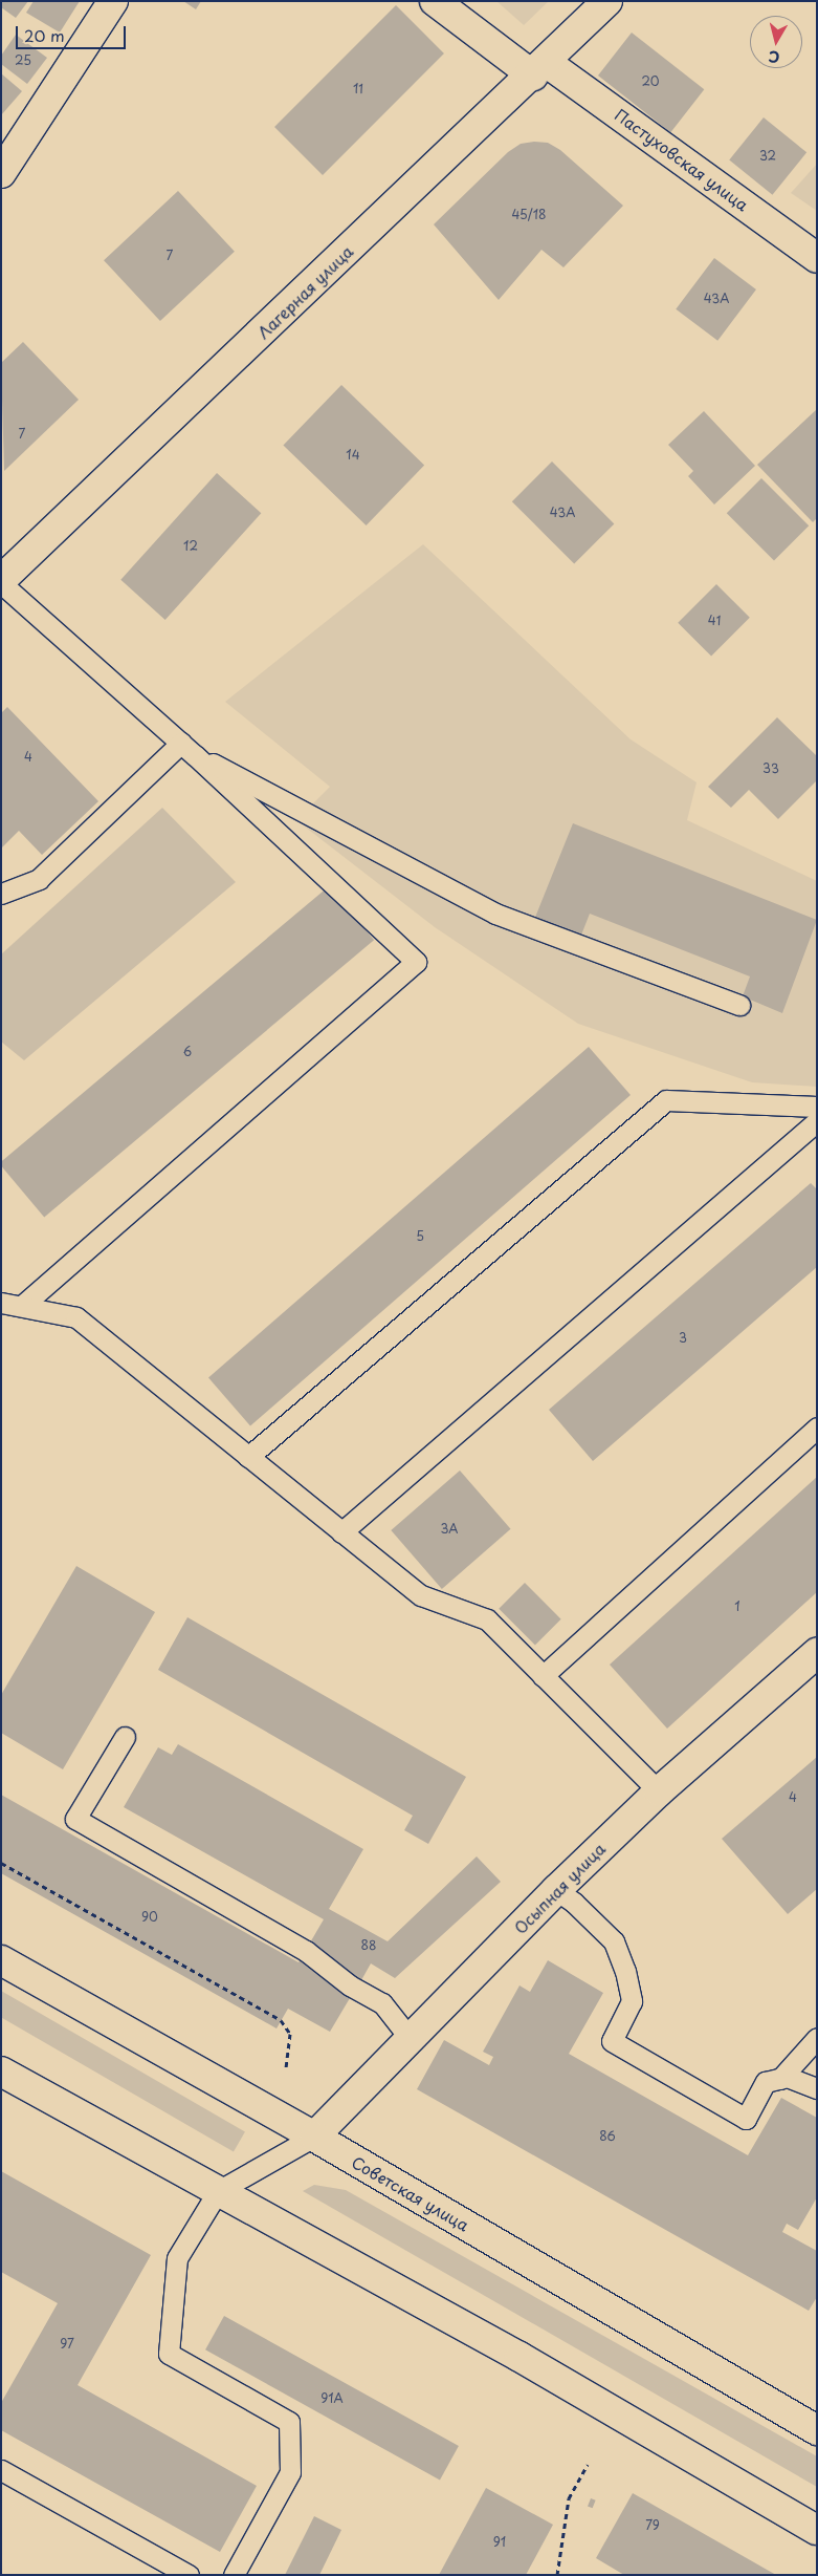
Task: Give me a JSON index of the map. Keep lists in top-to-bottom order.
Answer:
{
  "streets": {
    "street": [
      "Пастуховская улица",
      "Лагерная улица",
      "Осыпная улица",
      "Советская улица"
    ]
  },
  "crossings": [
    ["Пастуховская улица", "Лагерная улица"],
    ["Осыпная улица", "Советская улица"]
  ],
  "house_numbers": [
    "25",
    "20",
    "11",
    "32",
    "45/18",
    "7",
    "43А",
    "7",
    "14",
    "43А",
    "12",
    "41",
    "4",
    "33",
    "6",
    "5",
    "3",
    "3А",
    "1",
    "4",
    "90",
    "88",
    "86",
    "97",
    "91А",
    "79",
    "91"
  ],
  "scale_bar": "20 m",
  "north": "bottom"
}
